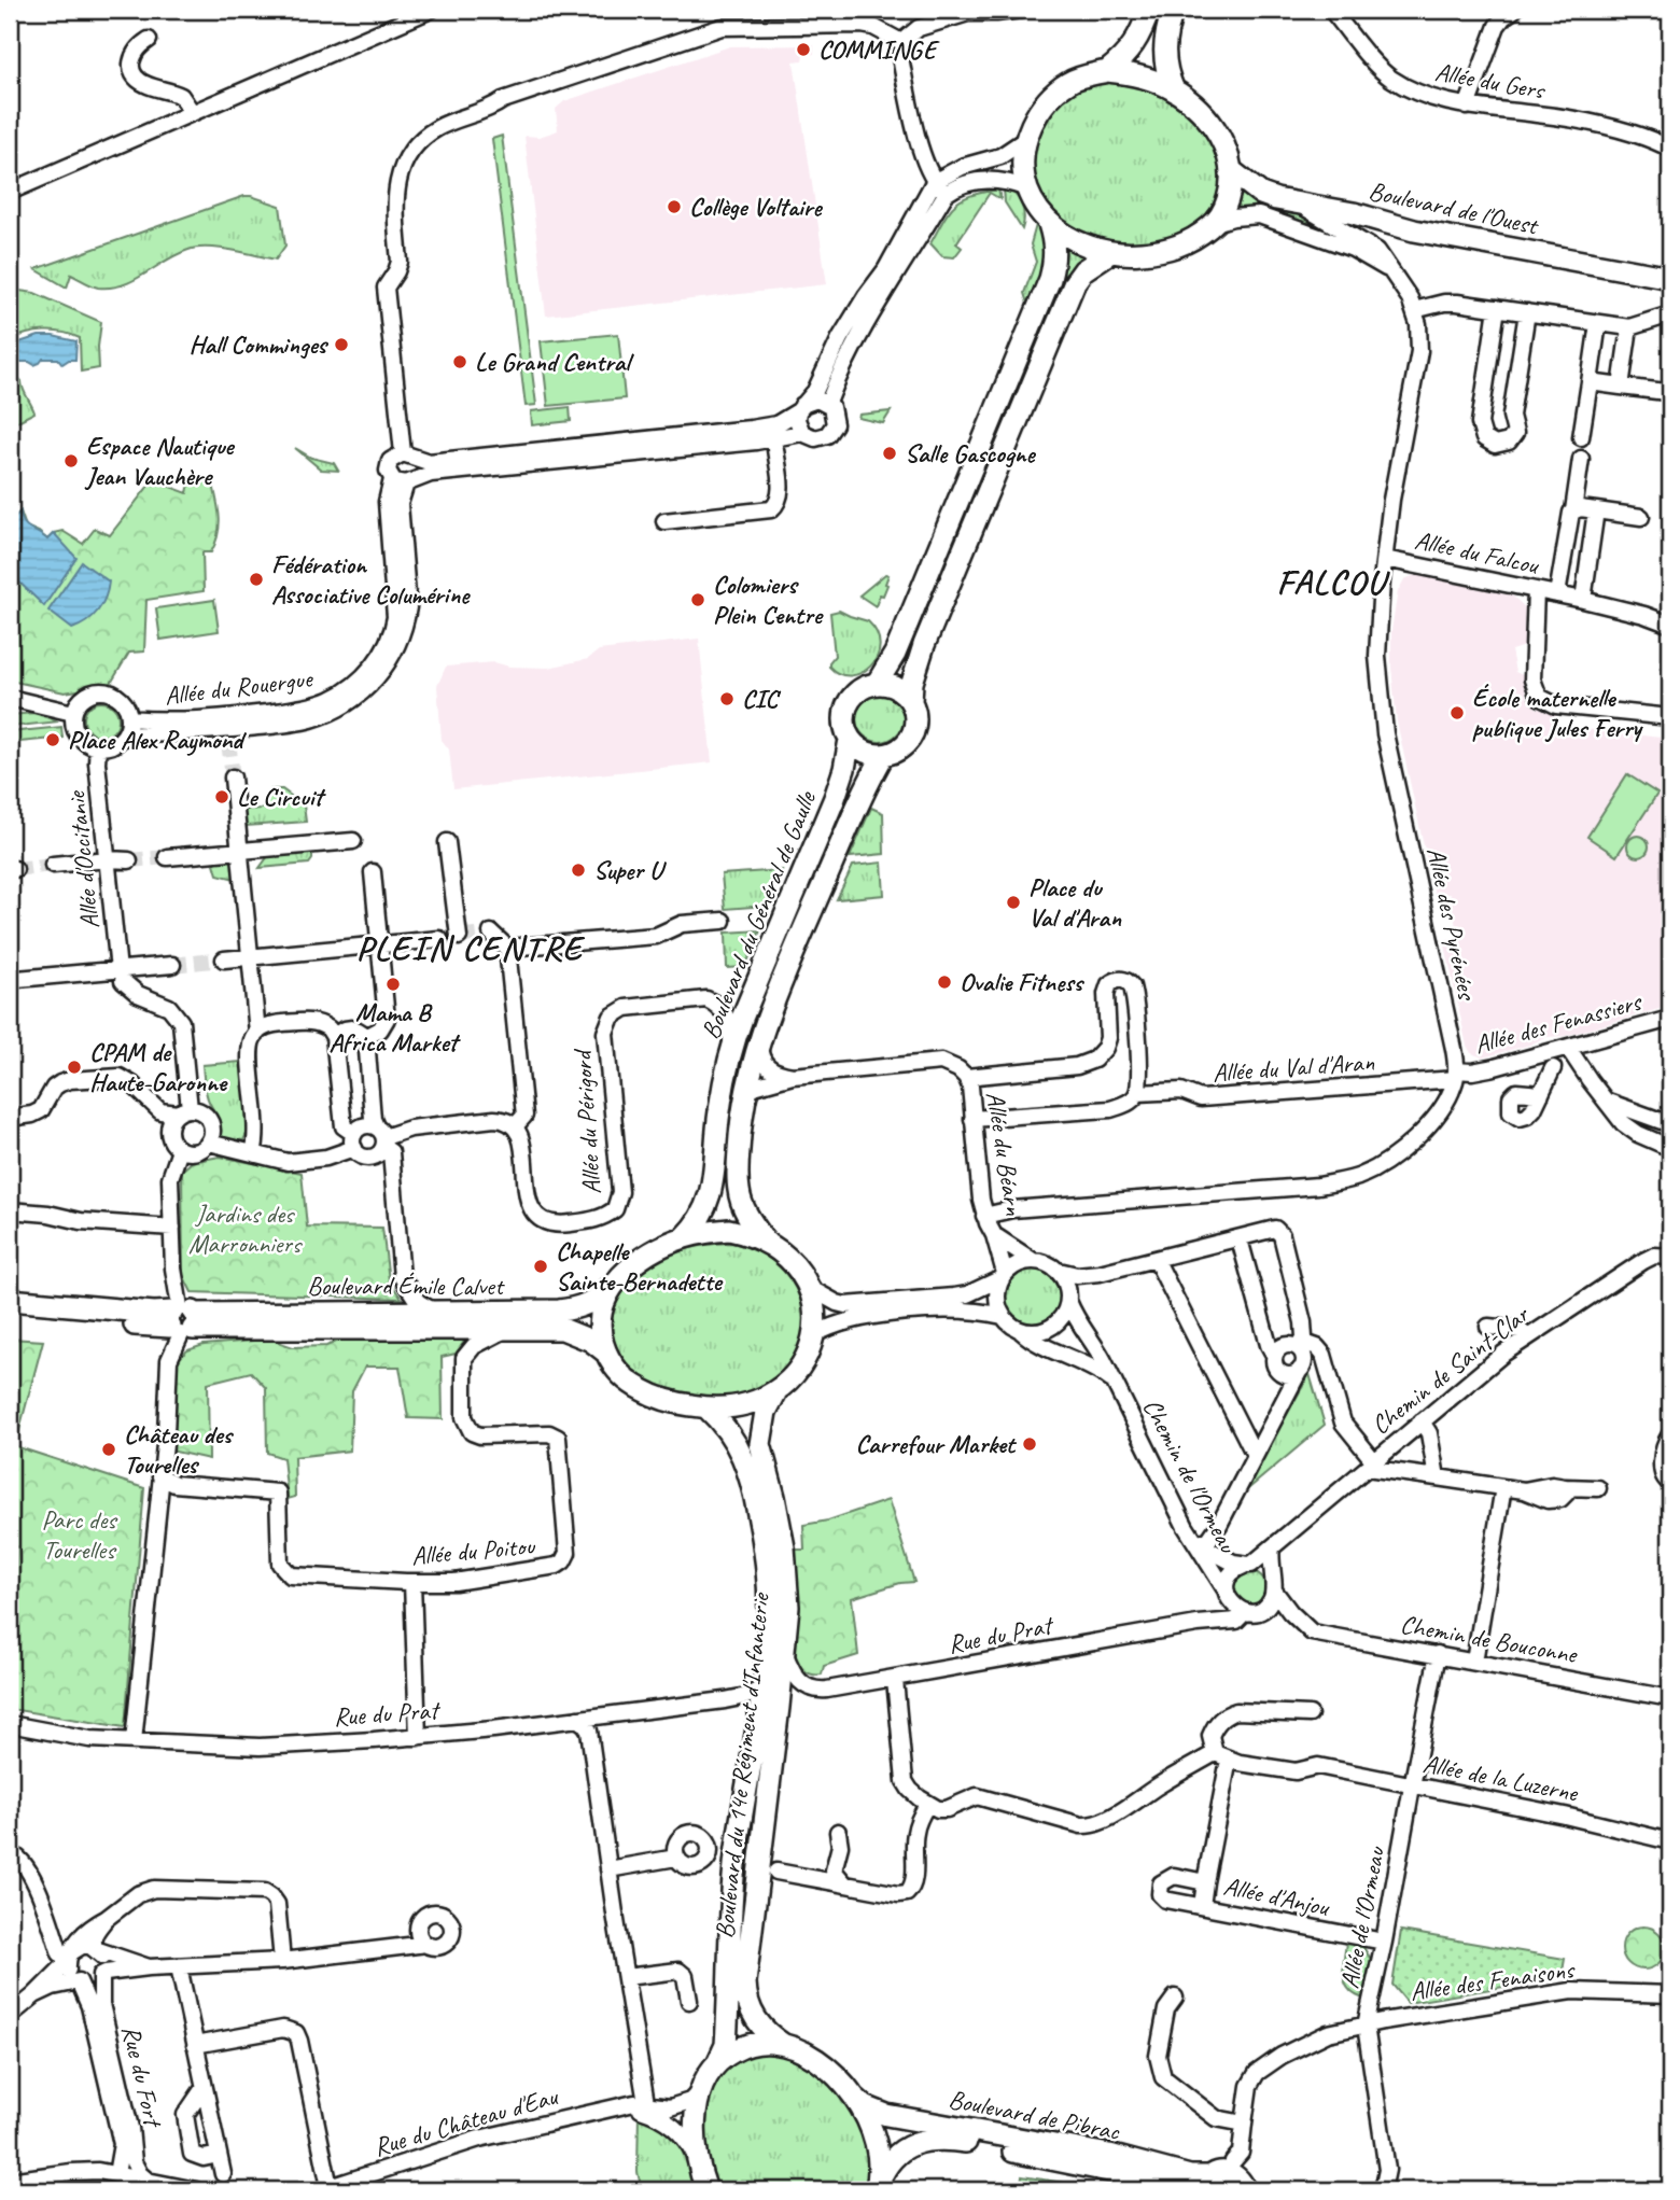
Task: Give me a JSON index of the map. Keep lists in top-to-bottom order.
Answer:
{
  "streets": {
    "street": [
      "Allée du Gers",
      "Boulevard de l'Ouest",
      "Allée du Falcou",
      "Allée du Rouergue",
      "Allée d'Occitanie",
      "Boulevard du Général de Gaulle",
      "Allée des Pyrénées",
      "Allée des Fenassiers",
      "Allée du Val d'Aran",
      "Allée du Périgord",
      "Allée du Béarn",
      "Boulevard Émile Calvet",
      "Chemin de Saint-Clar",
      "Chemin de l'Ormeau",
      "Allée du Poitou",
      "Rue du Prat",
      "Chemin de Bouconne",
      "Boulevard du 14e Régiment d'Infanterie",
      "Allée de la Luzerne",
      "Allée d'Anjou",
      "Allée de l'Ormeau",
      "Allée des Fenaisons",
      "Rue du Fort",
      "Boulevard de Pibrac",
      "Rue du Château d'Eau"
    ]
  },
  "crossings": [
    ["Boulevard de l'Ouest", "Allée des Pyrénées"],
    ["Allée du Falcou", "Allée des Pyrénées"],
    ["Allée du Rouergue", "Allée d'Occitanie"],
    ["Boulevard du Général de Gaulle", "Allée du Périgord"],
    ["Boulevard du Général de Gaulle", "Allée du Béarn"],
    ["Boulevard du Général de Gaulle", "Boulevard Émile Calvet"],
    ["Boulevard du Général de Gaulle", "Boulevard du 14e Régiment d'Infanterie"],
    ["Allée des Pyrénées", "Allée des Fenassiers"],
    ["Allée des Pyrénées", "Allée du Val d'Aran"],
    ["Allée des Fenassiers", "Allée du Val d'Aran"],
    ["Allée du Béarn", "Chemin de l'Ormeau"],
    ["Boulevard Émile Calvet", "Allée du Poitou"],
    ["Boulevard Émile Calvet", "Boulevard du 14e Régiment d'Infanterie"],
    ["Chemin de Saint-Clar", "Chemin de l'Ormeau"],
    ["Chemin de Saint-Clar", "Rue du Prat"],
    ["Chemin de Saint-Clar", "Chemin de Bouconne"],
    ["Chemin de l'Ormeau", "Rue du Prat"],
    ["Chemin de l'Ormeau", "Chemin de Bouconne"],
    ["Rue du Prat", "Chemin de Bouconne"],
    ["Rue du Prat", "Boulevard du 14e Régiment d'Infanterie"],
    ["Chemin de Bouconne", "Allée de l'Ormeau"],
    ["Allée de la Luzerne", "Allée d'Anjou"],
    ["Allée de la Luzerne", "Allée de l'Ormeau"],
    ["Allée d'Anjou", "Allée de l'Ormeau"],
    ["Allée de l'Ormeau", "Allée des Fenaisons"]
  ],
  "districts": ["FALCOU", "PLEIN CENTRE"],
  "parks": ["Jardins des Marronniers", "Parc des Tourelles"],
  "places": [
    "COMMINGE",
    "Collège Voltaire",
    "Hall Comminges",
    "Le Grand Central",
    "Salle Gascogne",
    "Espace Nautique Jean Vauchère",
    "Fédération Associative Columérine",
    "Colomiers Plein Centre",
    "CIC",
    "École maternelle publique Jules Ferry",
    "Place Alex Raymond",
    "Le Circuit",
    "Super U",
    "Place du Val d'Aran",
    "Ovalie Fitness",
    "Mama B Africa Market",
    "CPAM de Haute-Garonne",
    "Chapelle Sainte-Bernadette",
    "Carrefour Market",
    "Château des Tourelles"
  ]
}
